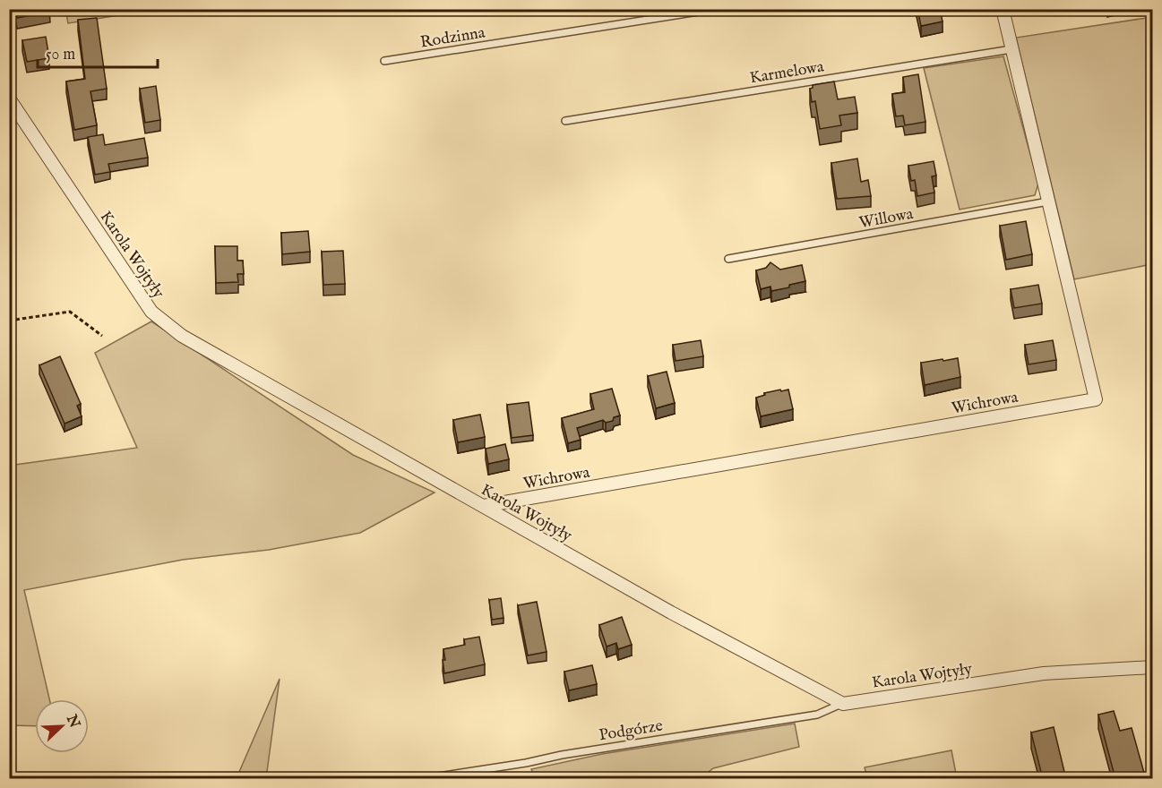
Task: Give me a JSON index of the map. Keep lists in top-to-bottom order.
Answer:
{
  "streets": {
    "street": ["Karola Wojtyły", "Wichrowa"],
    "lane": [
      "Rodzinna",
      "Karmelowa",
      "Willowa",
      "Podgórze"
    ]
  },
  "crossings": [
    ["Karmelowa", "Wichrowa"],
    ["Willowa", "Wichrowa"],
    ["Karola Wojtyły", "Wichrowa"],
    ["Karola Wojtyły", "Podgórze"]
  ],
  "scale_bar": "50 m",
  "north": "top right"
}
